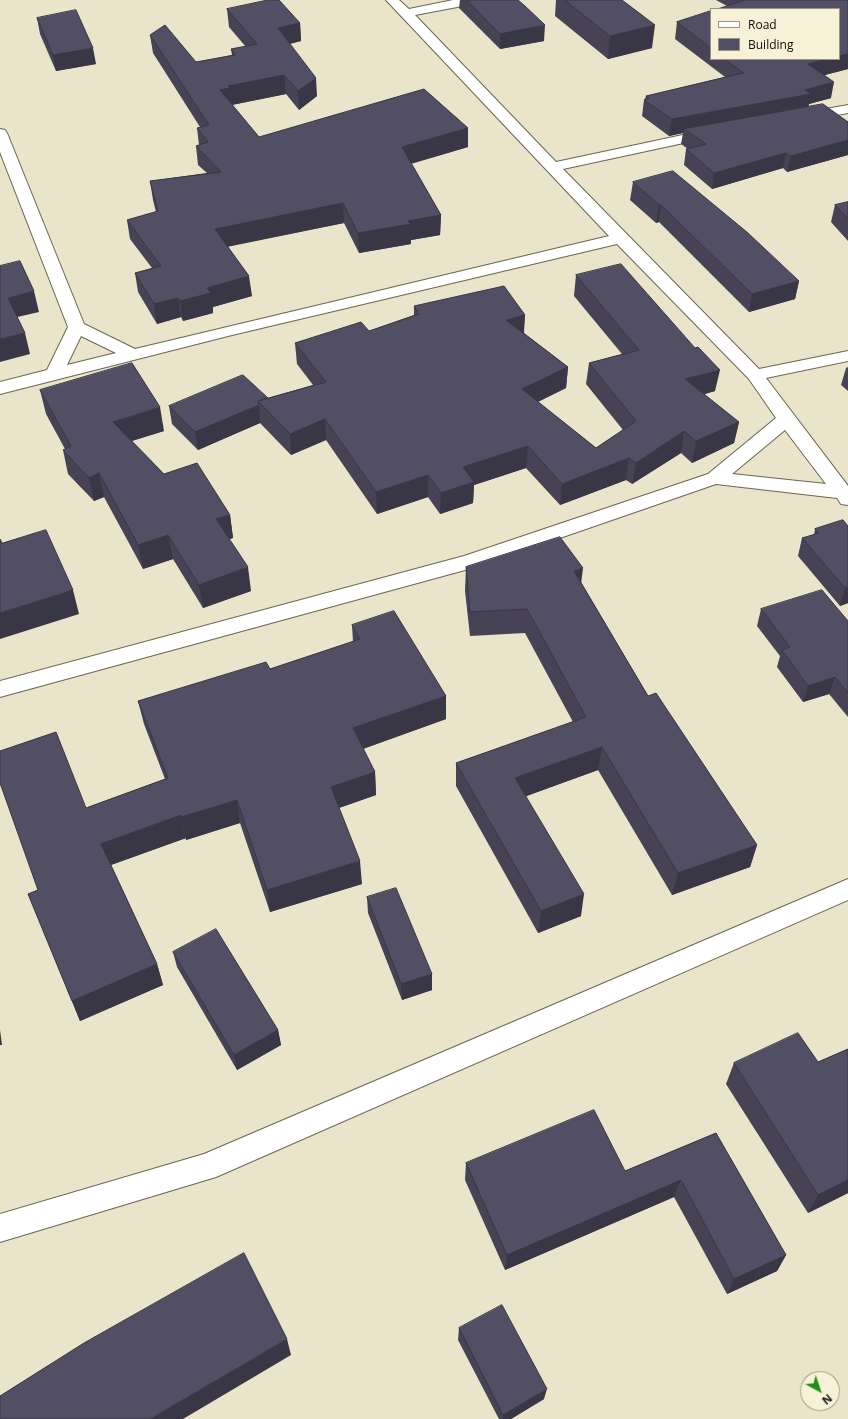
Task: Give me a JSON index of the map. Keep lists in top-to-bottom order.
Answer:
{
  "legend": ["Road", "Building"],
  "north": "bottom right"
}
